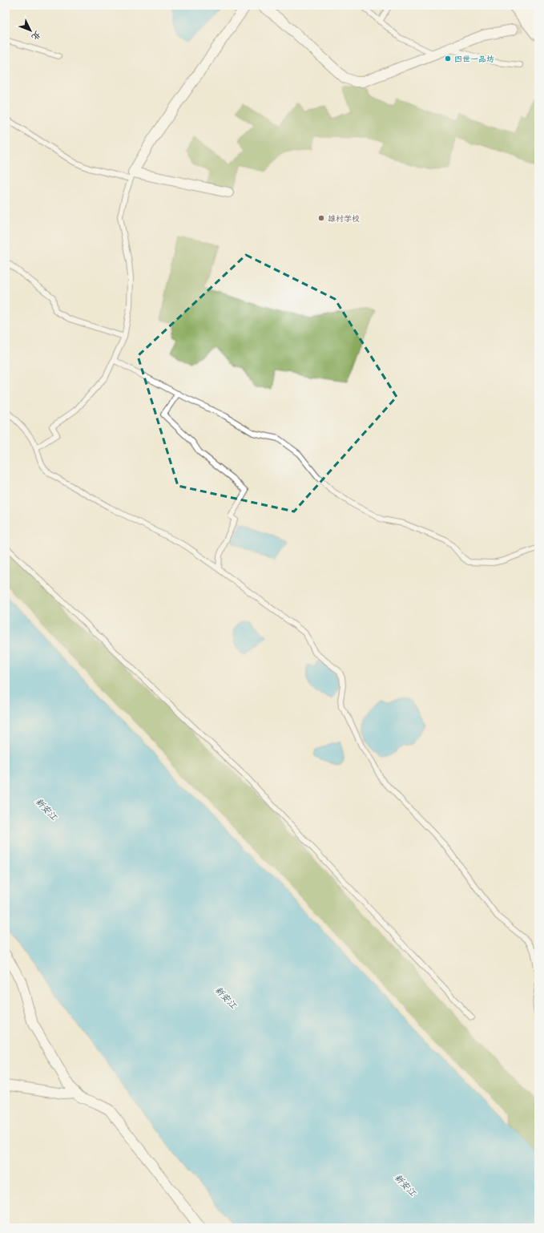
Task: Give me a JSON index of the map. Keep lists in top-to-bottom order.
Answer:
{
  "water": ["新安江"],
  "places": ["四世一品坊", "雄村学校"],
  "north": "bottom right"
}
